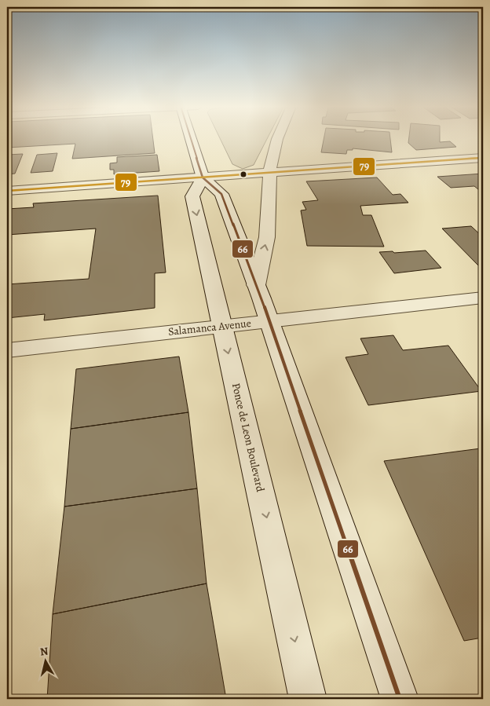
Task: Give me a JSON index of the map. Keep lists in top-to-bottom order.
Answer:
{
  "streets": {
    "street": ["Salamanca Avenue", "Ponce de Leon Boulevard"]
  },
  "crossings": [
    ["Salamanca Avenue", "Ponce de Leon Boulevard"]
  ],
  "lines": ["transit line 66", "transit line 79"],
  "north": "top"
}
